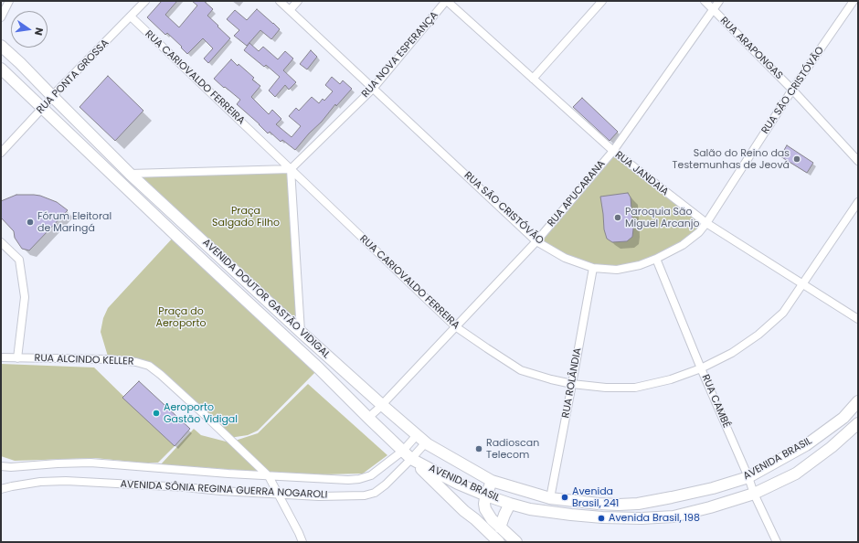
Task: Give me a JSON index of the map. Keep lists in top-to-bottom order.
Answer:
{
  "streets": {
    "main road": ["AVENIDA DOUTOR GASTÃO VIDIGAL", "AVENIDA BRASIL"],
    "street": [
      "RUA ARAPONGAS",
      "RUA NOVA ESPERANÇA",
      "RUA PONTA GROSSA",
      "RUA CARIOVALDO FERREIRA",
      "RUA SÃO CRISTÓVÃO",
      "RUA JANDAIA",
      "RUA APUCARANA",
      "RUA ALCINDO KELLER",
      "RUA ROLÂNDIA",
      "RUA CAMBÉ",
      "AVENIDA SÔNIA REGINA GUERRA NOGAROLI"
    ]
  },
  "crossings": [
    ["RUA ARAPONGAS", "RUA SÃO CRISTÓVÃO"],
    ["RUA ARAPONGAS", "RUA APUCARANA"],
    ["RUA NOVA ESPERANÇA", "RUA CARIOVALDO FERREIRA"],
    ["RUA NOVA ESPERANÇA", "RUA SÃO CRISTÓVÃO"],
    ["RUA NOVA ESPERANÇA", "RUA JANDAIA"],
    ["RUA PONTA GROSSA", "RUA CARIOVALDO FERREIRA"],
    ["RUA PONTA GROSSA", "AVENIDA DOUTOR GASTÃO VIDIGAL"],
    ["RUA CARIOVALDO FERREIRA", "RUA JANDAIA"],
    ["RUA CARIOVALDO FERREIRA", "RUA APUCARANA"],
    ["RUA CARIOVALDO FERREIRA", "RUA ROLÂNDIA"],
    ["RUA CARIOVALDO FERREIRA", "RUA CAMBÉ"],
    ["RUA SÃO CRISTÓVÃO", "RUA JANDAIA"],
    ["RUA SÃO CRISTÓVÃO", "RUA APUCARANA"],
    ["RUA SÃO CRISTÓVÃO", "RUA ROLÂNDIA"],
    ["RUA SÃO CRISTÓVÃO", "RUA CAMBÉ"],
    ["RUA JANDAIA", "RUA APUCARANA"],
    ["RUA APUCARANA", "AVENIDA DOUTOR GASTÃO VIDIGAL"],
    ["RUA APUCARANA", "AVENIDA BRASIL"],
    ["AVENIDA DOUTOR GASTÃO VIDIGAL", "AVENIDA BRASIL"],
    ["AVENIDA DOUTOR GASTÃO VIDIGAL", "AVENIDA SÔNIA REGINA GUERRA NOGAROLI"],
    ["RUA ALCINDO KELLER", "AVENIDA SÔNIA REGINA GUERRA NOGAROLI"],
    ["RUA ROLÂNDIA", "AVENIDA BRASIL"],
    ["RUA CAMBÉ", "AVENIDA BRASIL"],
    ["AVENIDA BRASIL", "AVENIDA SÔNIA REGINA GUERRA NOGAROLI"]
  ],
  "parks": ["Praça Salgado Filho", "Praça do Aeroporto"],
  "places": [
    "Salão do Reino das Testemunhas de Jeová",
    "Paroquia São Miguel Arcanjo",
    "Fórum Eleitoral de Maringá",
    "Aeroporto Gastão Vidigal",
    "Radioscan Telecom",
    "Avenida Brasil, 241",
    "Avenida Brasil, 198"
  ],
  "north": "right"
}
